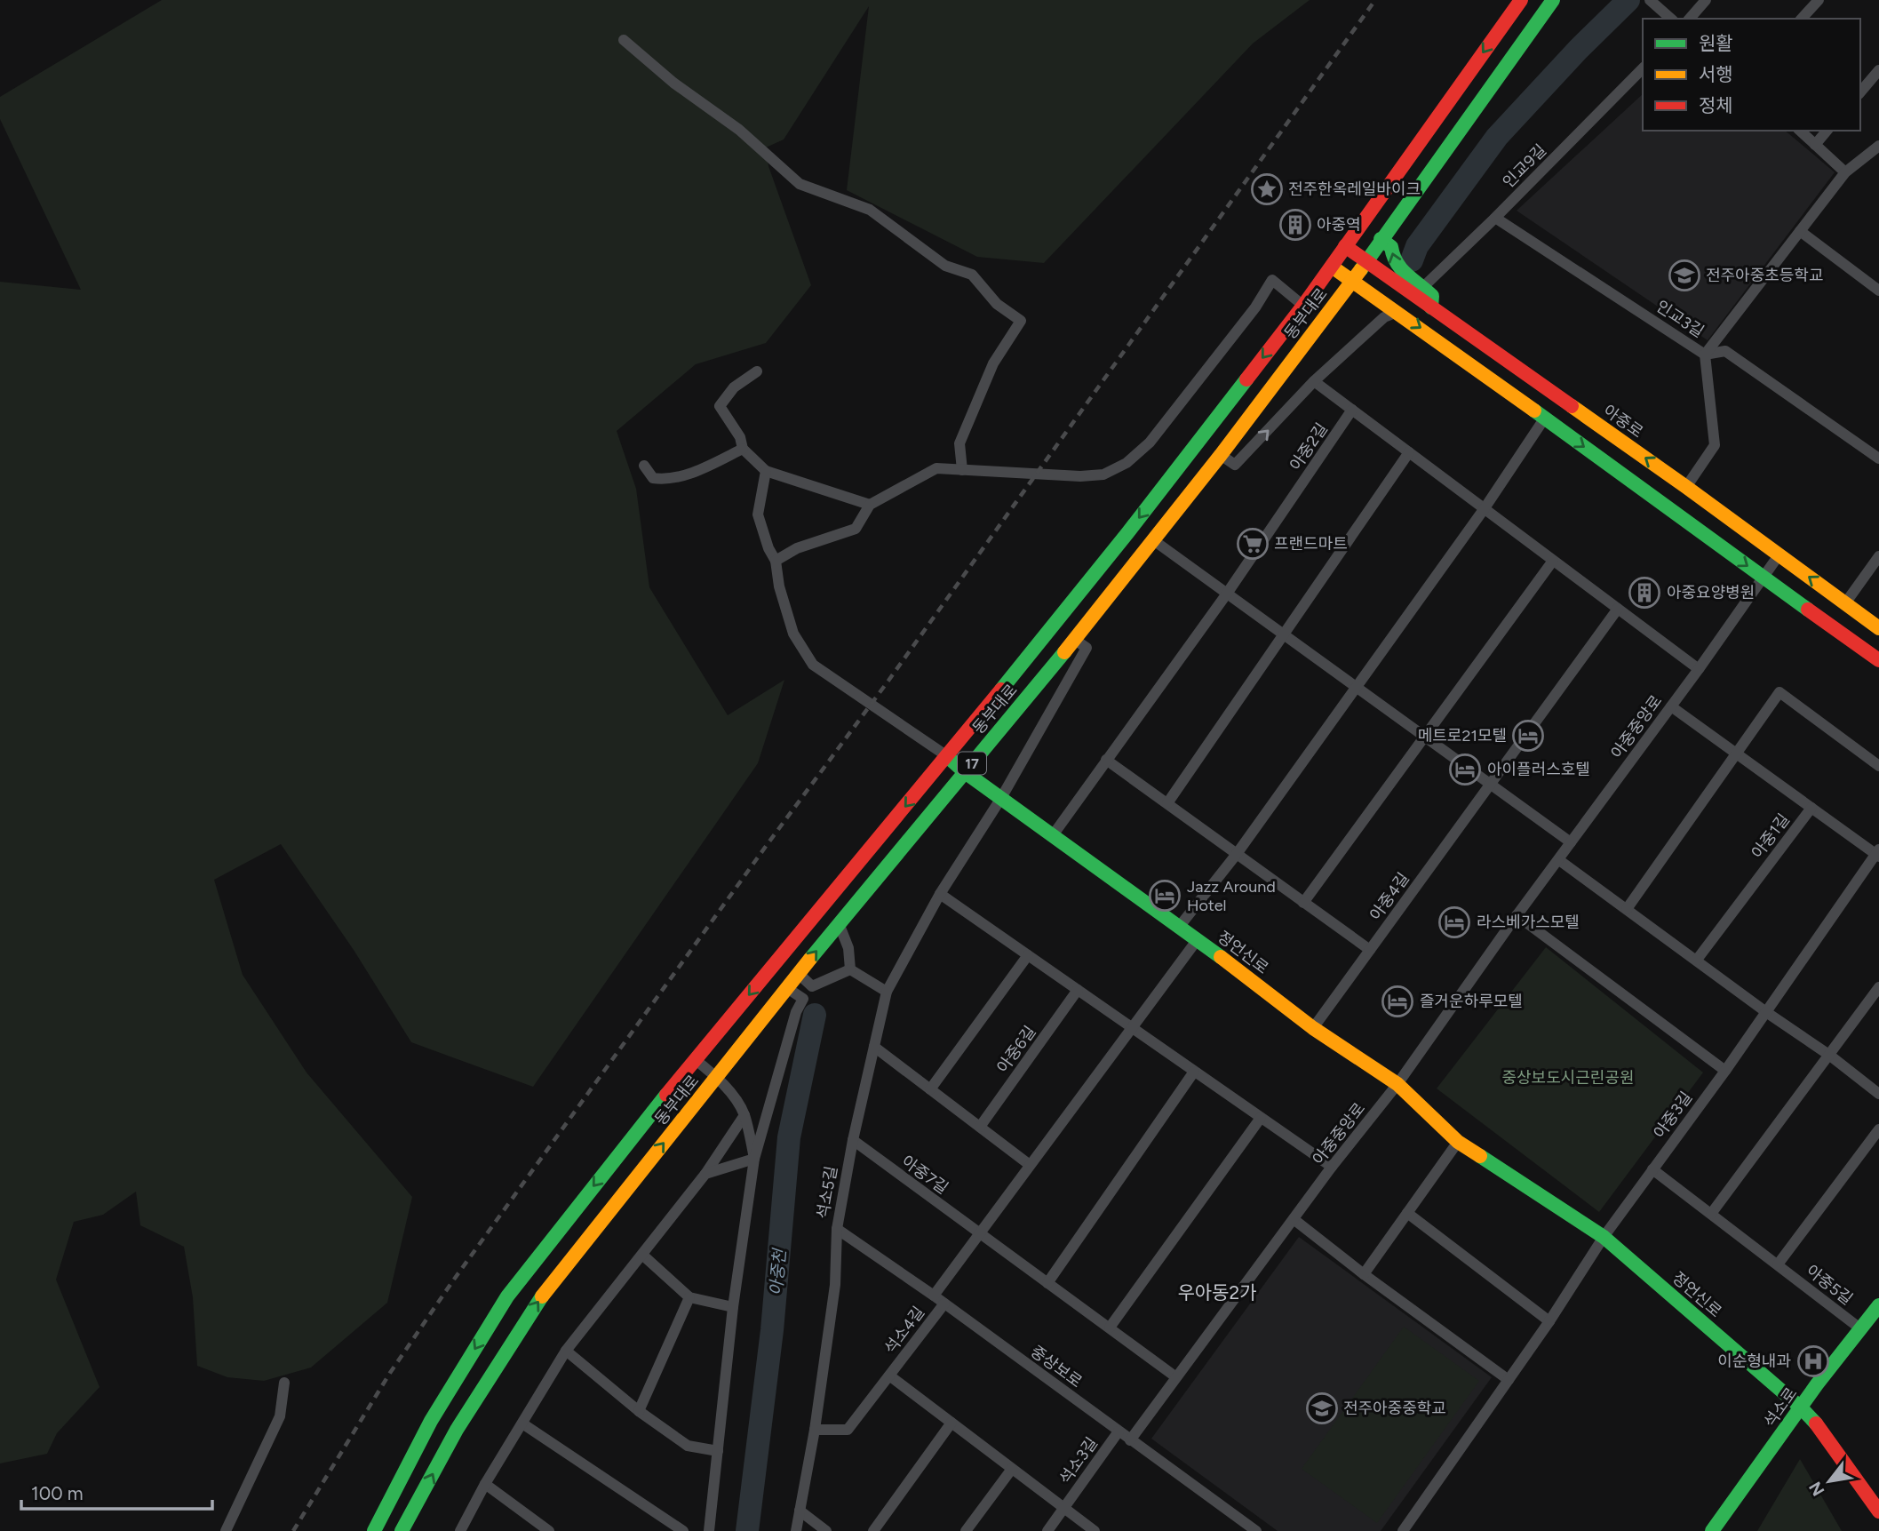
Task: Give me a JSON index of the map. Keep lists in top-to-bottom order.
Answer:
{
  "streets": {
    "main road": [
      "동부대로",
      "아중로",
      "17",
      "정언신로",
      "석소로"
    ],
    "street": [
      "인교9길",
      "인교3길",
      "아중2길",
      "아중중앙로",
      "아중1길",
      "아중4길",
      "아중6길",
      "아중3길",
      "아중7길",
      "석소5길",
      "아중5길",
      "석소4길",
      "중상보로",
      "석소3길"
    ]
  },
  "crossings": [
    ["인교9길", "인교3길"],
    ["동부대로", "아중로"],
    ["동부대로", "정언신로"],
    ["동부대로", "석소5길"],
    ["아중로", "아중중앙로"],
    ["아중중앙로", "아중1길"],
    ["아중중앙로", "정언신로"],
    ["아중중앙로", "아중7길"],
    ["아중중앙로", "중상보로"],
    ["아중1길", "아중3길"],
    ["아중4길", "정언신로"],
    ["정언신로", "아중3길"],
    ["정언신로", "석소5길"],
    ["정언신로", "석소로"],
    ["아중3길", "아중5길"],
    ["아중7길", "석소5길"],
    ["석소5길", "석소4길"],
    ["석소5길", "중상보로"],
    ["아중5길", "석소로"],
    ["석소4길", "중상보로"],
    ["석소4길", "석소3길"],
    ["중상보로", "석소3길"]
  ],
  "districts": ["우아동2가"],
  "water": ["아중천"],
  "parks": ["중상보도시근린공원"],
  "places": {
    "place": ["전주한옥레일바이크"],
    "building": ["아중역", "아중요양병원"],
    "school or university": ["전주아중초등학교", "전주아중중학교"],
    "supermarket": ["프랜드마트"],
    "hotel": [
      "메트로21모텔",
      "아이플러스호텔",
      "Jazz Around Hotel",
      "라스베가스모텔",
      "즐거운하루모텔"
    ],
    "hospital": ["이순형내과"]
  },
  "legend": ["원활", "서행", "정체"],
  "scale_bar": "100 m",
  "north": "bottom left"
}
